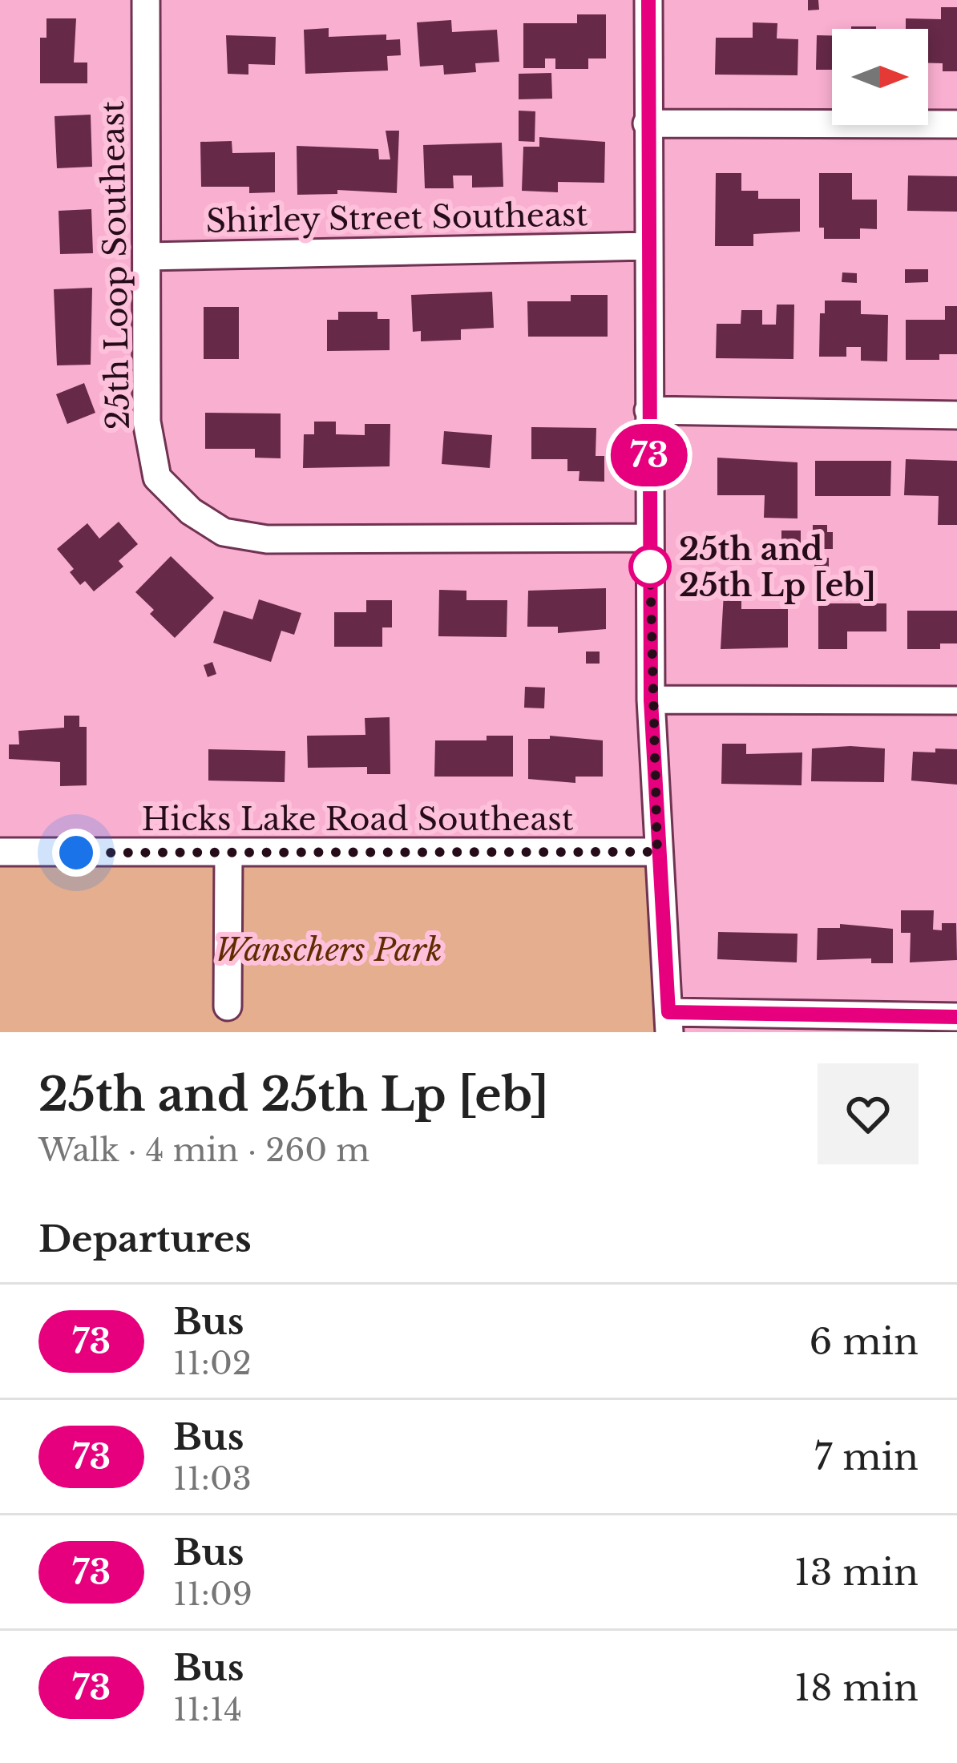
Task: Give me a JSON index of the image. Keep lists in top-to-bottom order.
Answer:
{
  "streets": {
    "street": ["Shirley Street Southeast", "25th Loop Southeast", "Hicks Lake Road Southeast"]
  },
  "crossings": [
    ["Shirley Street Southeast", "25th Loop Southeast"]
  ],
  "parks": ["Wanschers Park"],
  "places": ["25th and 25th Lp [eb]"],
  "lines": ["bus line 73"],
  "north": "right",
  "page": {
    "on_map": "73",
    "heading": [
      ["25th and 25th Lp [eb]", "Walk · 4 min · 260 m"],
      "Departures"
    ],
    "list": [
      {
        "mark": "73",
        "name": "Bus",
        "note": "11:02",
        "value": "6 min"
      },
      {
        "mark": "73",
        "name": "Bus",
        "note": "11:03",
        "value": "7 min"
      },
      {
        "mark": "73",
        "name": "Bus",
        "note": "11:09",
        "value": "13 min"
      },
      {
        "mark": "73",
        "name": "Bus",
        "note": "11:14",
        "value": "18 min"
      }
    ]
  }
}
